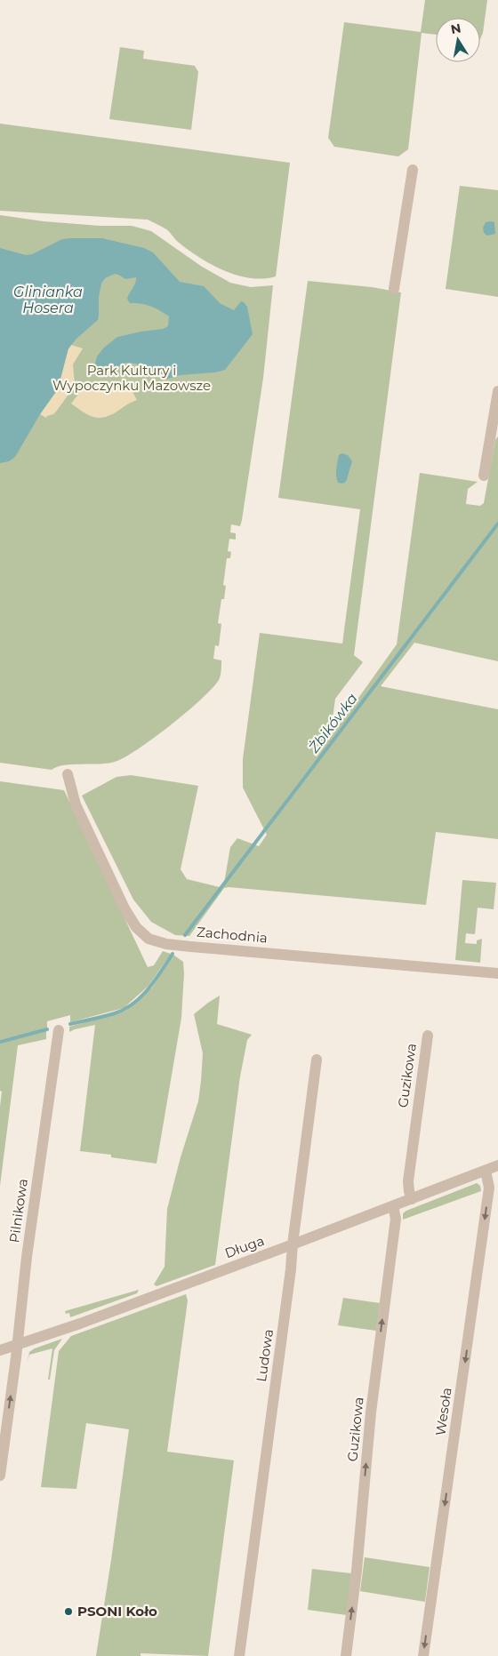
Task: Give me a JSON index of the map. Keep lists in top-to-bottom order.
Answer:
{
  "streets": {
    "street": [
      "Zachodnia",
      "Guzikowa",
      "Pilnikowa",
      "Długa",
      "Ludowa",
      "Wesoła"
    ]
  },
  "crossings": [
    ["Guzikowa", "Długa"],
    ["Pilnikowa", "Długa"],
    ["Długa", "Ludowa"],
    ["Długa", "Wesoła"]
  ],
  "one_way": ["Guzikowa", "Wesoła"],
  "water": ["Glinianka Hosera", "Żbikówka"],
  "parks": ["Park Kultury i Wypoczynku Mazowsze"],
  "places": ["PSONI Koło"],
  "north": "top"
}
